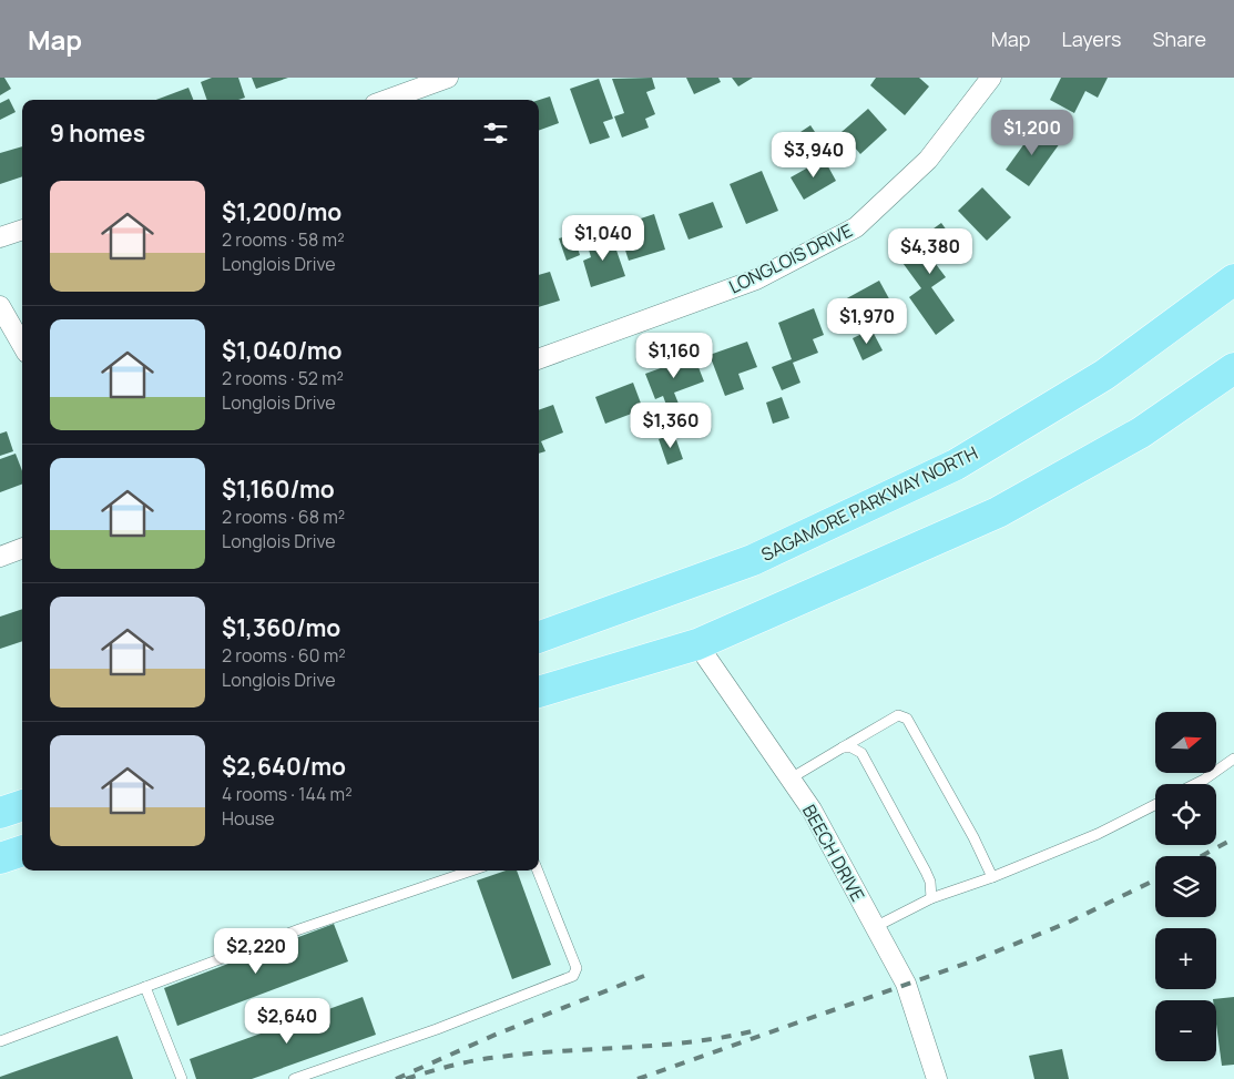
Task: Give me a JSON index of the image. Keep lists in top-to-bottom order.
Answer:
{
  "streets": {
    "main road": ["SAGAMORE PARKWAY NORTH"],
    "street": ["LONGLOIS DRIVE", "BEECH DRIVE"]
  },
  "north": "right",
  "page": {
    "header": "Map",
    "nav": ["Map", "Layers", "Share"],
    "heading": "9 homes",
    "price": [
      "$1,200",
      "$3,940",
      "$1,040",
      "$4,380",
      "$1,970",
      "$1,160",
      "$1,360",
      "$2,220",
      "$2,640"
    ],
    "list": [
      {
        "name": "$1,200/mo",
        "note": "2 rooms · 58 m² · Longlois Drive"
      },
      {
        "name": "$1,040/mo",
        "note": "2 rooms · 52 m² · Longlois Drive"
      },
      {
        "name": "$1,160/mo",
        "note": "2 rooms · 68 m² · Longlois Drive"
      },
      {
        "name": "$1,360/mo",
        "note": "2 rooms · 60 m² · Longlois Drive"
      },
      {
        "name": "$2,640/mo",
        "note": "4 rooms · 144 m² · House"
      }
    ],
    "map_buttons": ["+", "−"]
  }
}
